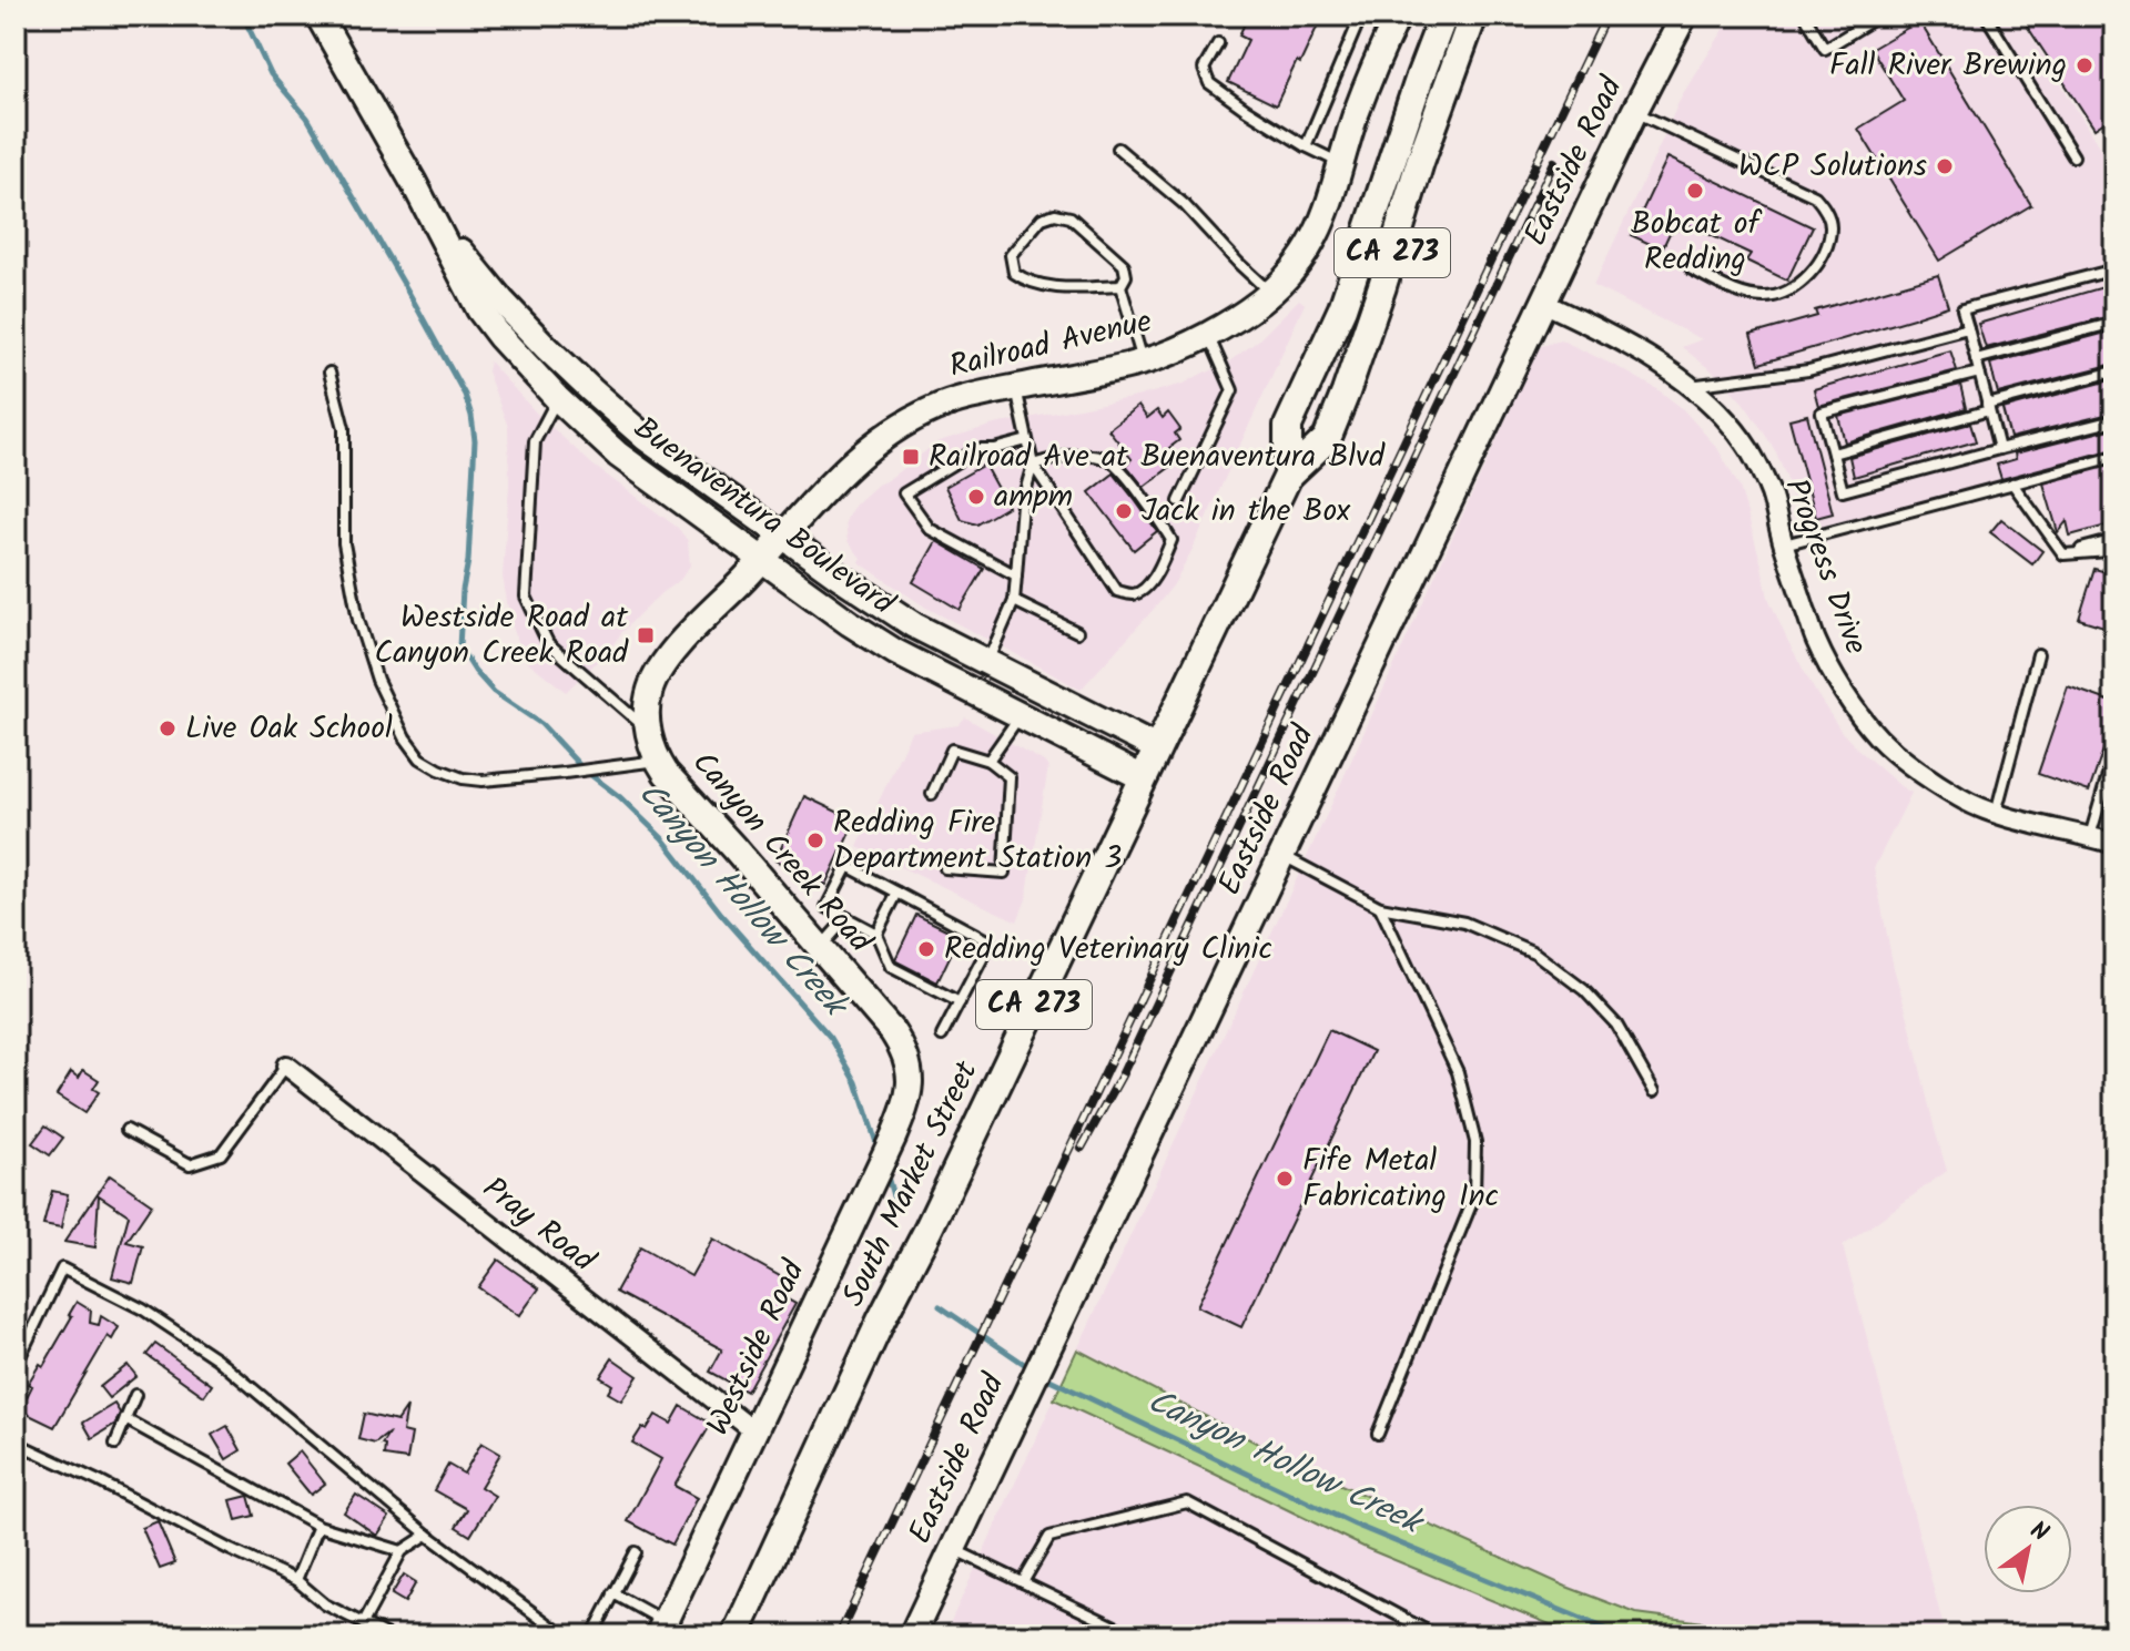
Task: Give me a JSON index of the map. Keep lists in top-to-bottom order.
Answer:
{
  "streets": {
    "main road": ["CA 273", "South Market Street"],
    "street": [
      "Eastside Road",
      "Railroad Avenue",
      "Buenaventura Boulevard",
      "Progress Drive",
      "Canyon Creek Road",
      "Pray Road",
      "Westside Road"
    ]
  },
  "crossings": [
    ["Eastside Road", "Progress Drive"],
    ["Railroad Avenue", "Buenaventura Boulevard"],
    ["Railroad Avenue", "Canyon Creek Road"],
    ["Buenaventura Boulevard", "Canyon Creek Road"],
    ["Buenaventura Boulevard", "South Market Street"],
    ["Canyon Creek Road", "Westside Road"],
    ["Pray Road", "Westside Road"]
  ],
  "water": ["Canyon Hollow Creek"],
  "places": {
    "other": [
      "Fall River Brewing",
      "WCP Solutions",
      "Bobcat of Redding",
      "ampm",
      "Jack in the Box",
      "Live Oak School",
      "Redding Fire Department Station 3",
      "Redding Veterinary Clinic",
      "Fife Metal Fabricating Inc"
    ],
    "transit": ["Railroad Ave at Buenaventura Blvd", "Westside Road at Canyon Creek Road"]
  },
  "north": "top right"
}
